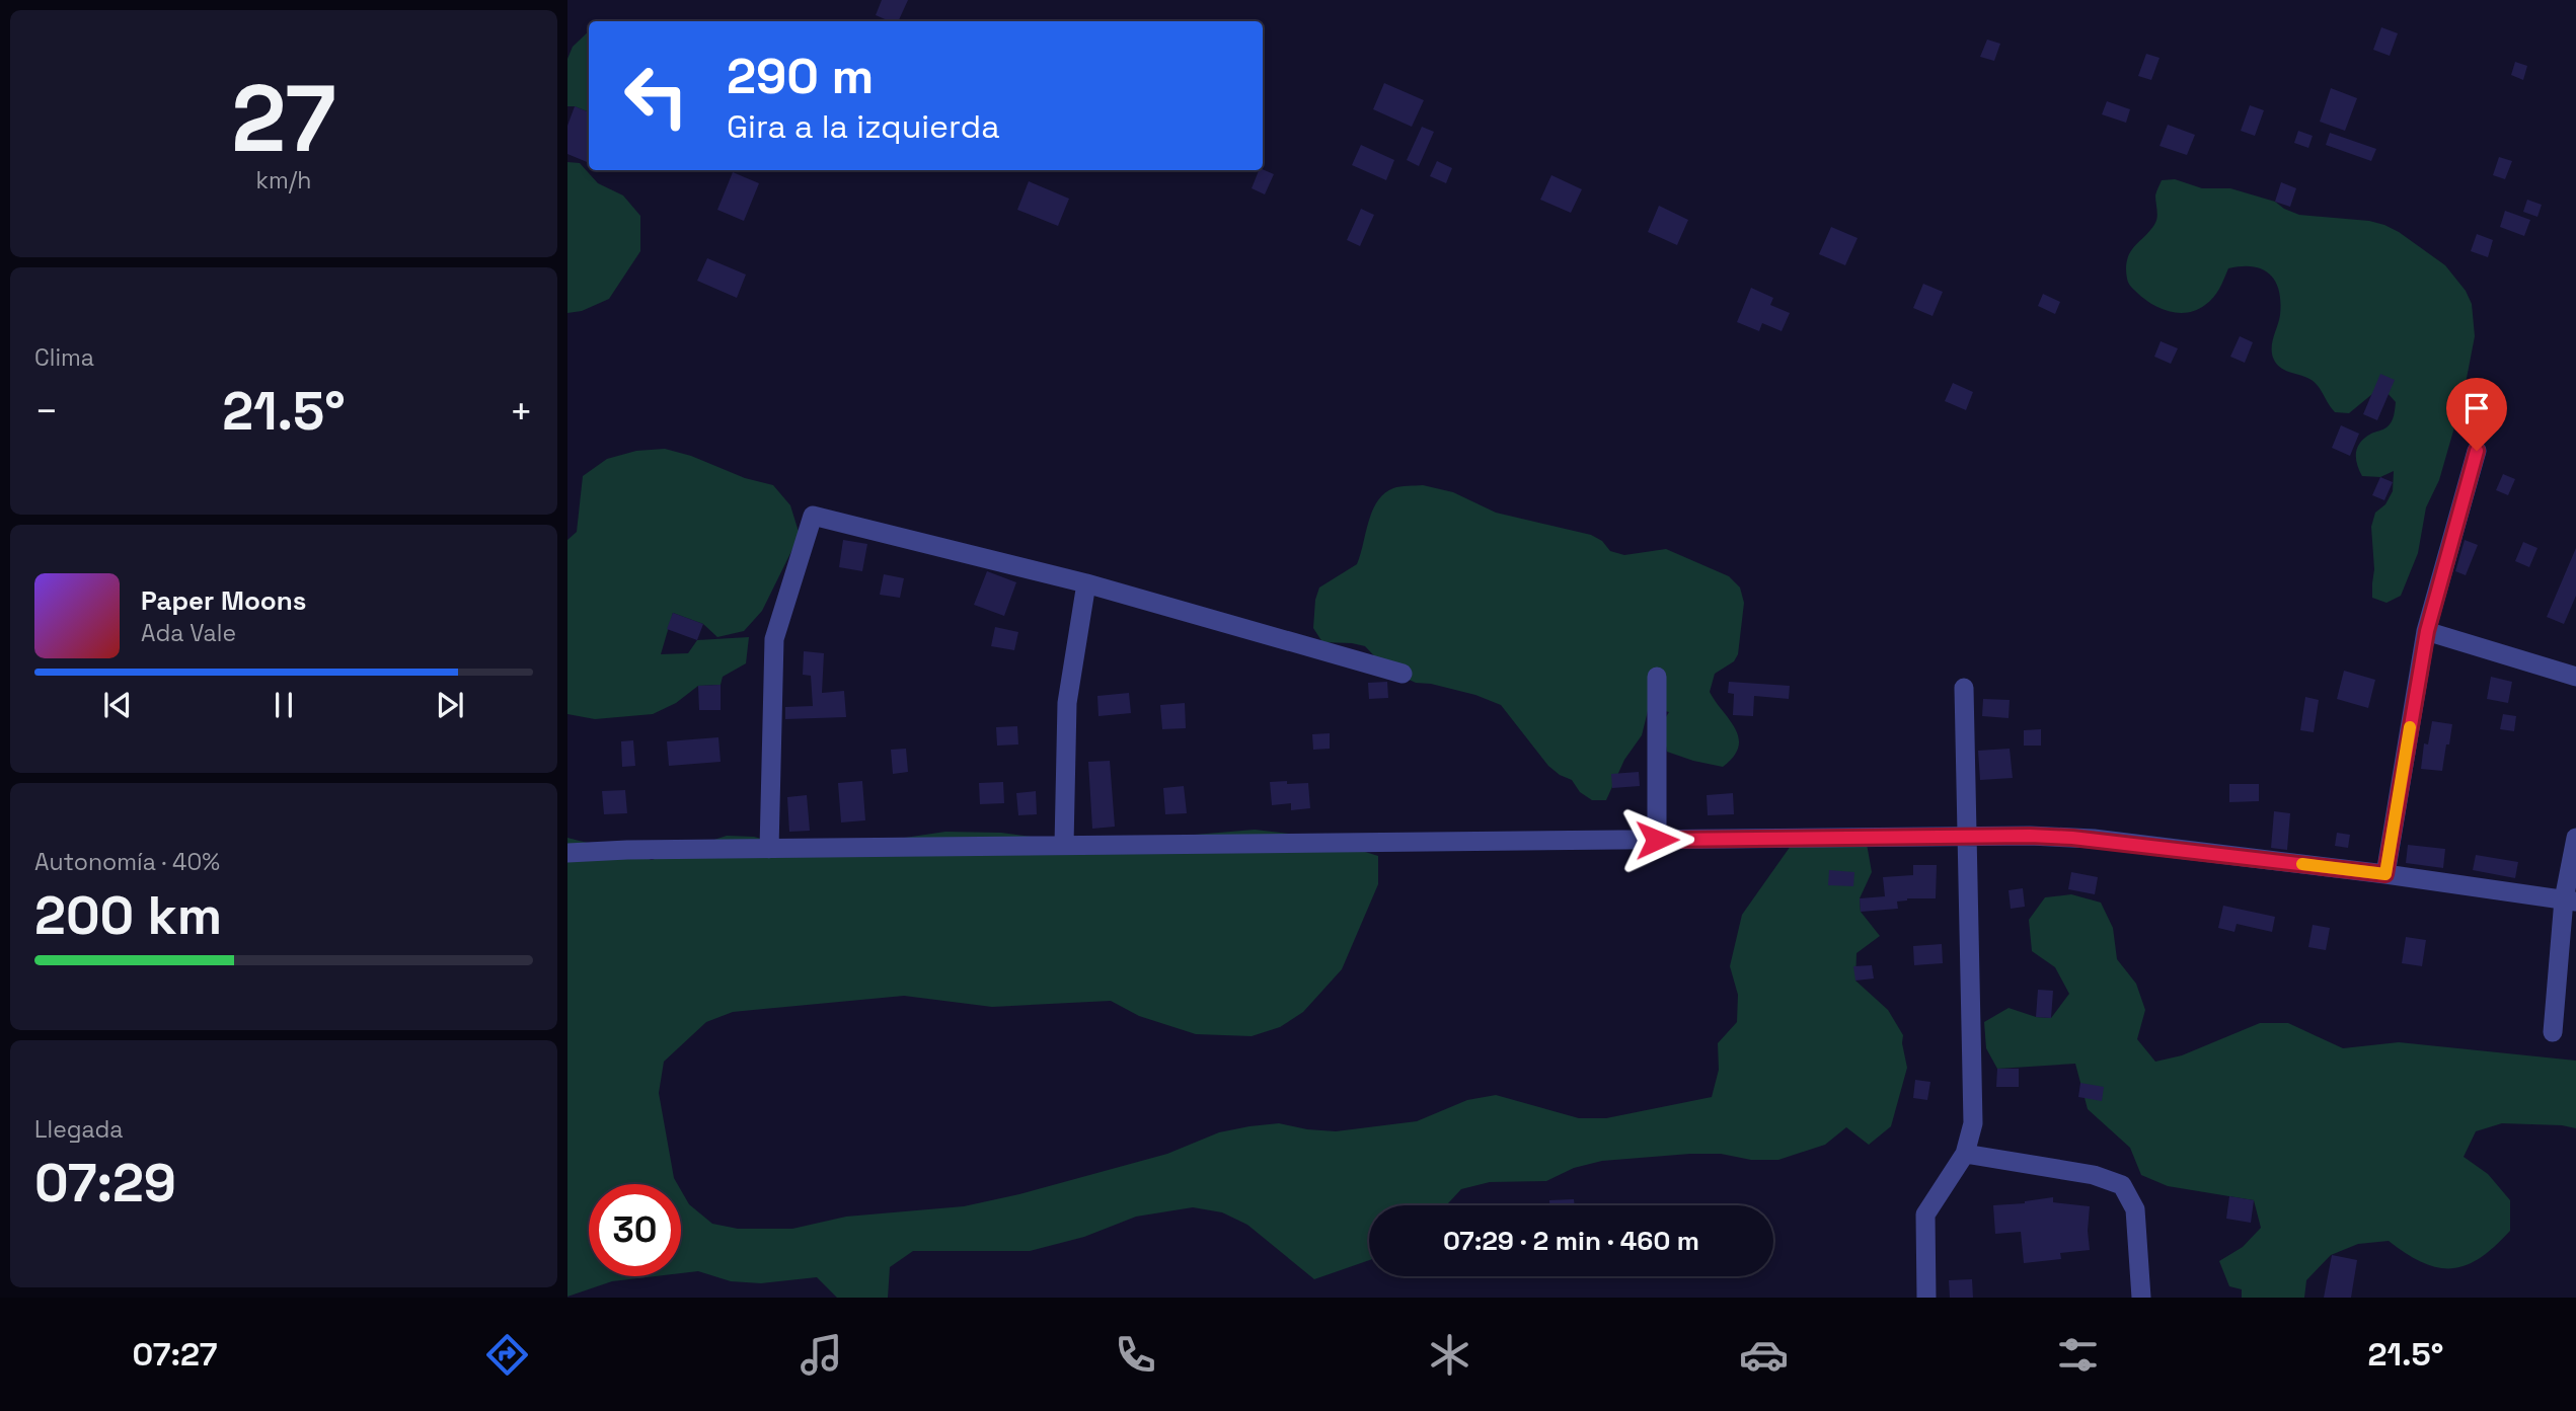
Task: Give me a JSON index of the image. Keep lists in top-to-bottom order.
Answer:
{
  "page": {
    "tile": [
      ["27", "km/h"],
      "Clima",
      ["Autonomía · 40%", "200 km"],
      ["Llegada", "07:29"]
    ],
    "turn": ["290 m", "Gira a la izquierda"],
    "heat": ["−", "21.5°", "+"],
    "song": ["Paper Moons", "Ada Vale"],
    "limit": "30",
    "trip": "07:29 · 2 min · 460 m",
    "tabs": ["07:27", "21.5°"]
  }
}
